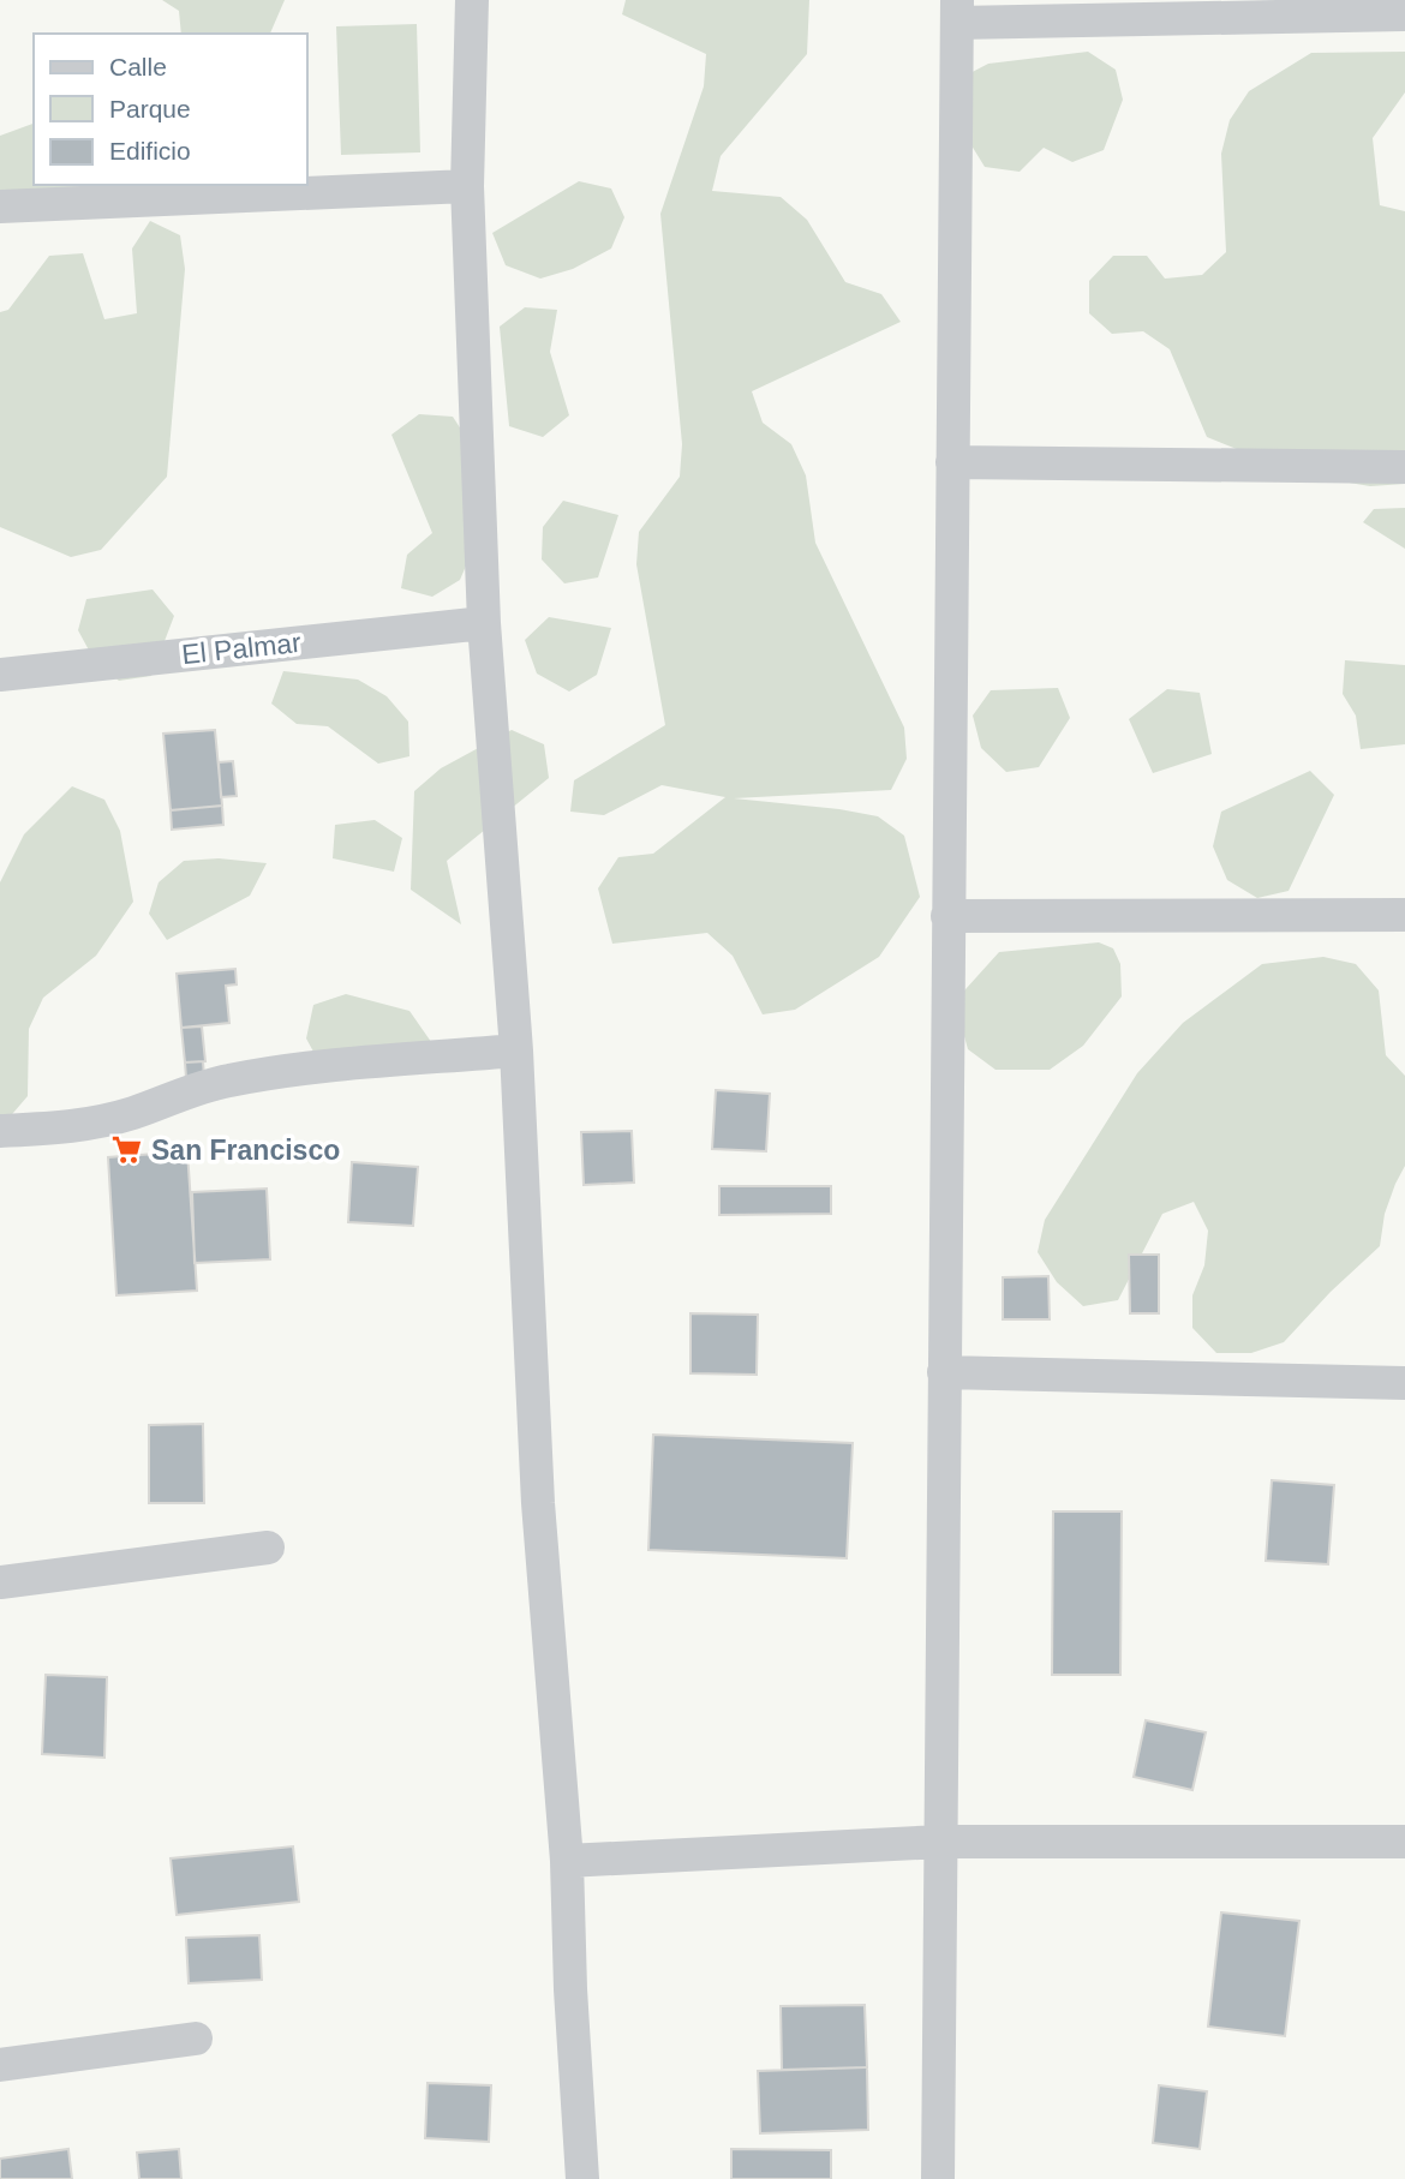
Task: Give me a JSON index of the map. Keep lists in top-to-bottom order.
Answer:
{
  "streets": {
    "street": ["El Palmar"]
  },
  "places": {
    "supermarket": ["San Francisco"]
  },
  "legend": ["Calle", "Parque", "Edificio"]
}
